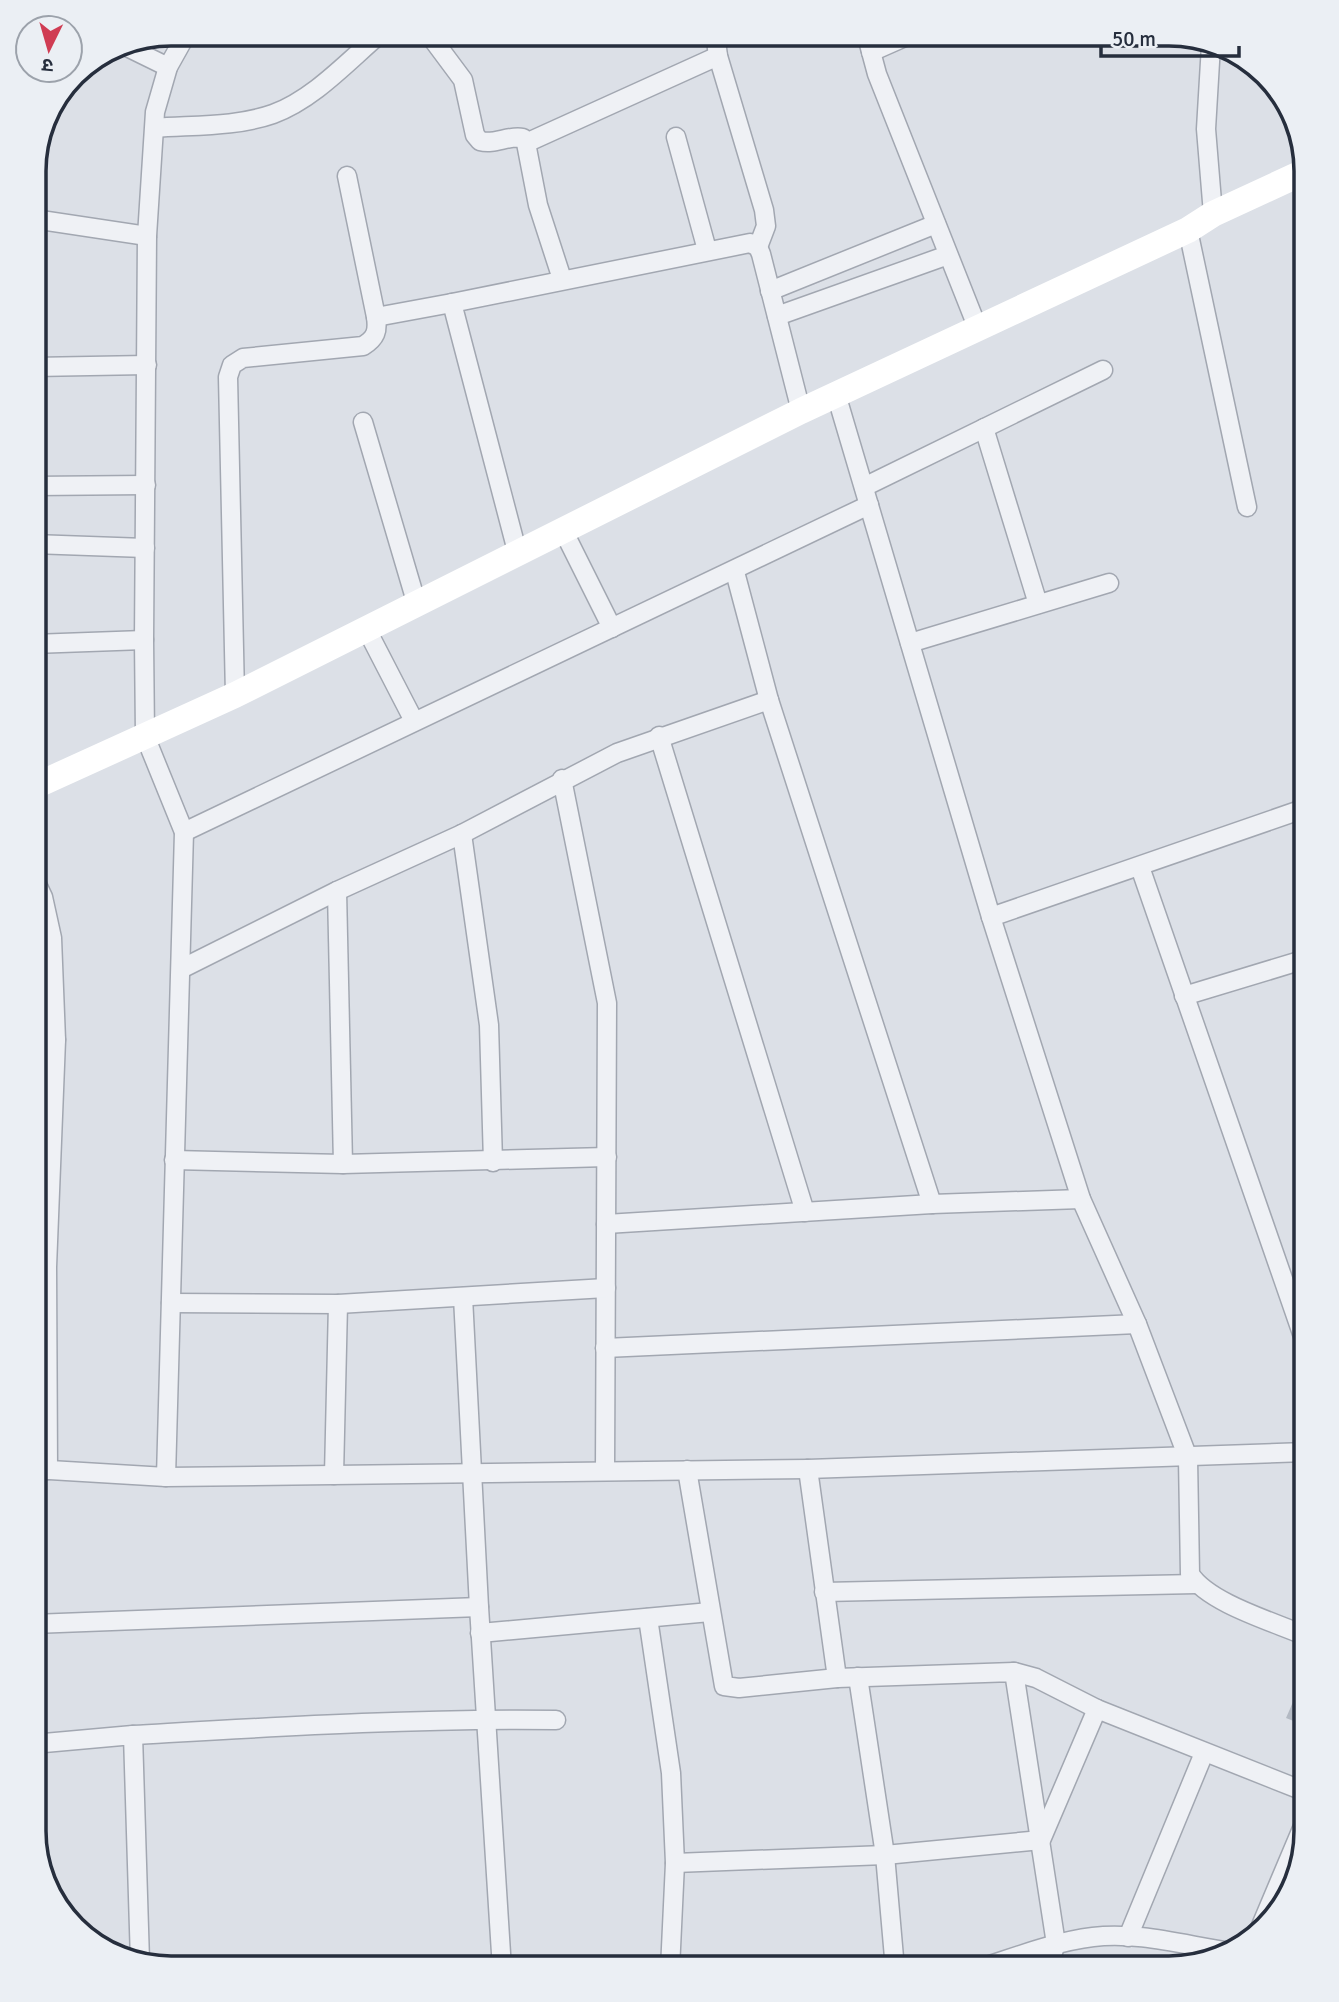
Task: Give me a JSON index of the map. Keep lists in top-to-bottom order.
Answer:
{
  "scale_bar": "50 m",
  "north": "bottom"
}
